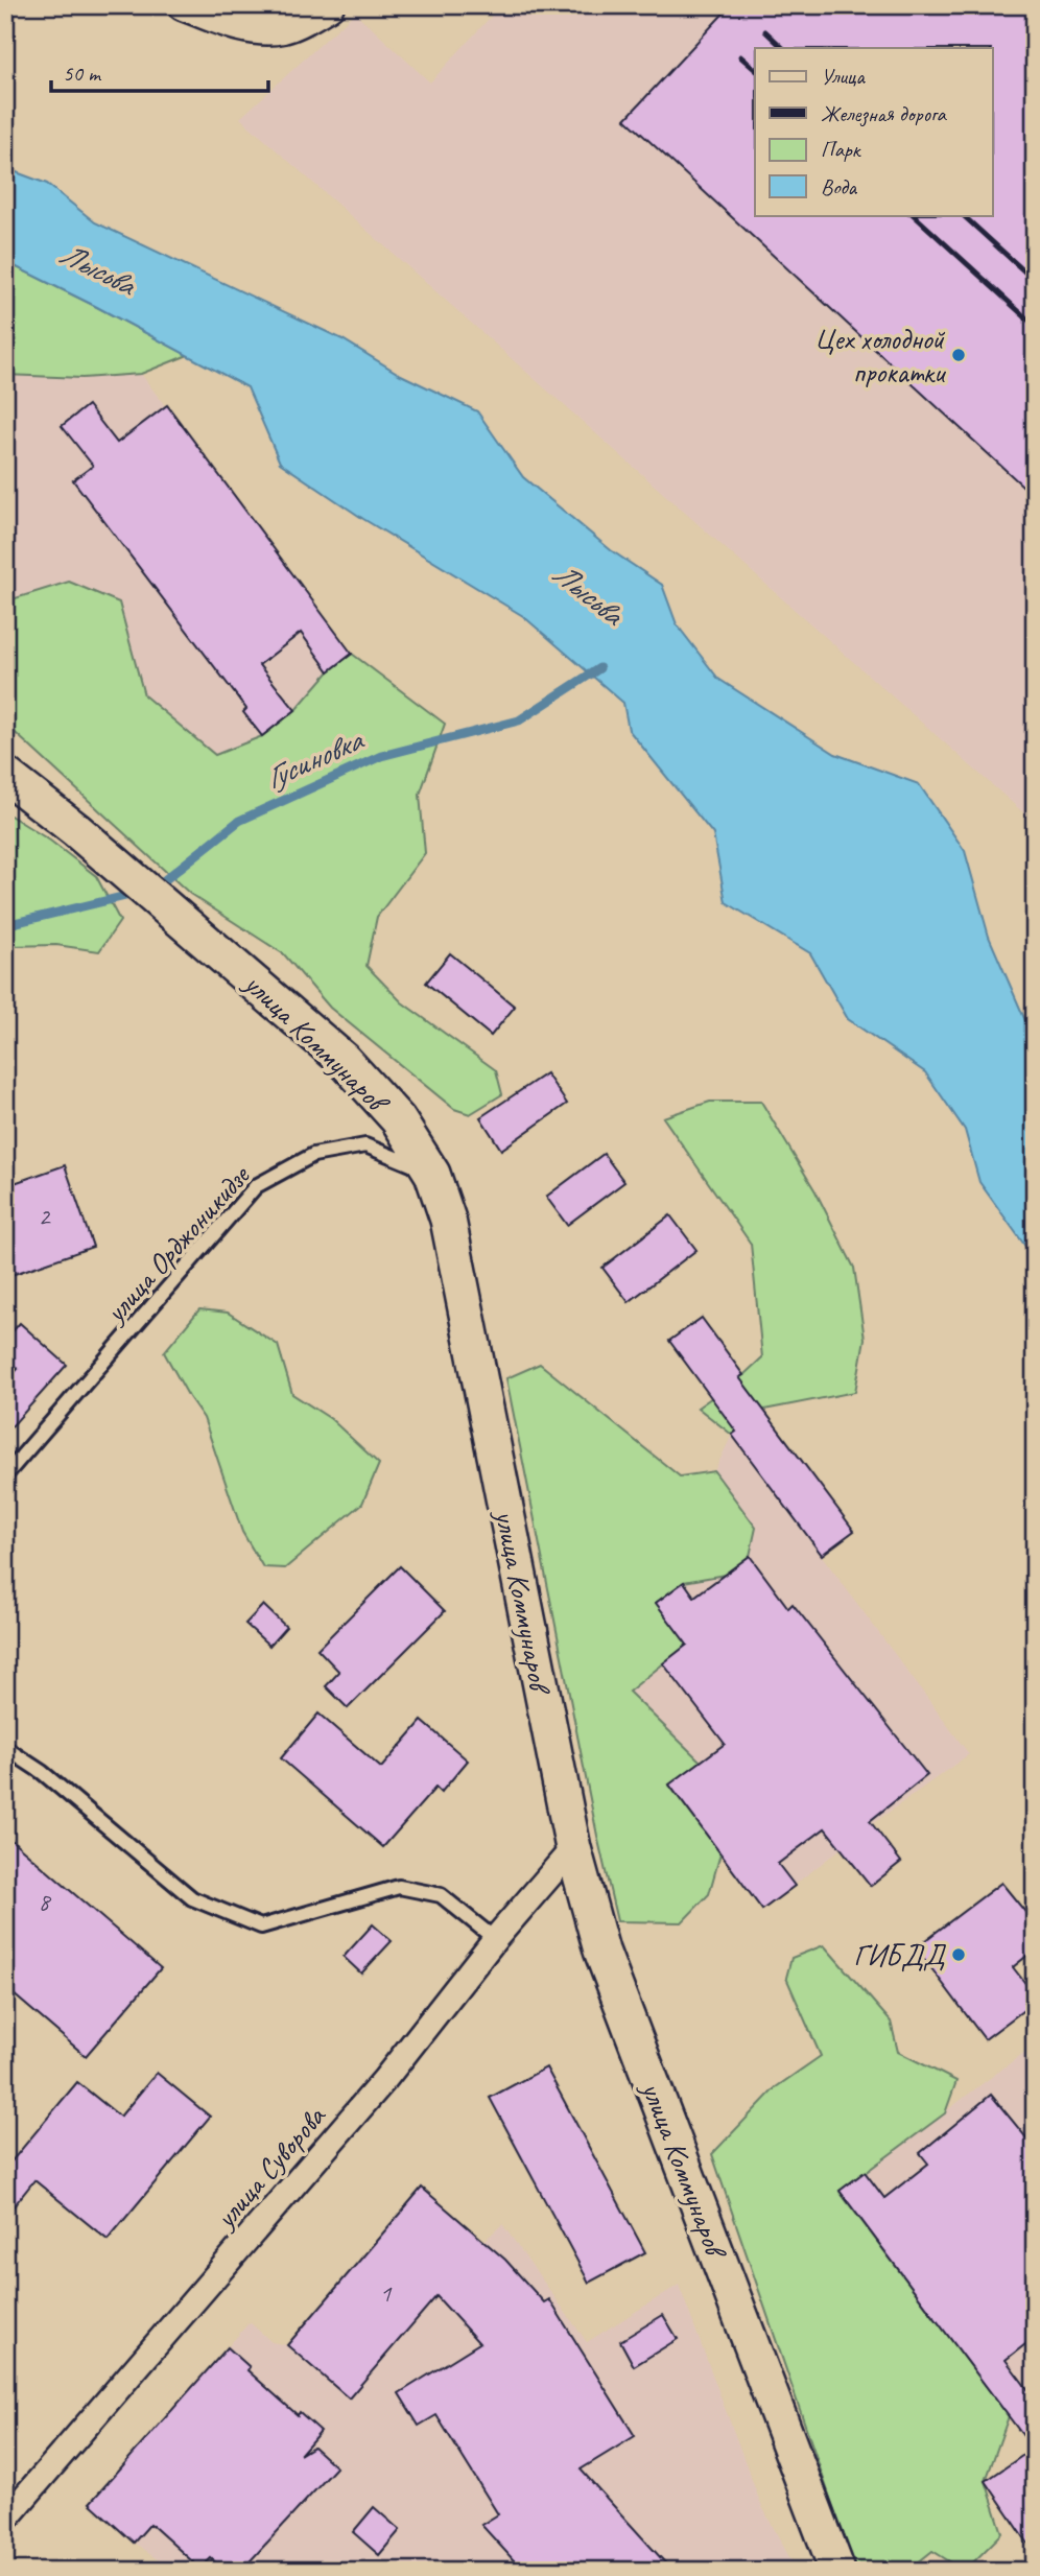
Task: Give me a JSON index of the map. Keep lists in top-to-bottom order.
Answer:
{
  "streets": {
    "main road": ["улица Коммунаров"],
    "street": ["улица Суворова"],
    "lane": ["улица Орджоникидзе"]
  },
  "crossings": [
    ["улица Коммунаров", "улица Орджоникидзе"],
    ["улица Коммунаров", "улица Суворова"]
  ],
  "water": ["Лысьва", "Гусиновка"],
  "places": ["Цех холодной прокатки", "ГИБДД"],
  "house_numbers": ["2", "8", "1"],
  "legend": [
    "Улица",
    "Железная дорога",
    "Парк",
    "Вода"
  ],
  "scale_bar": "50 m"
}
